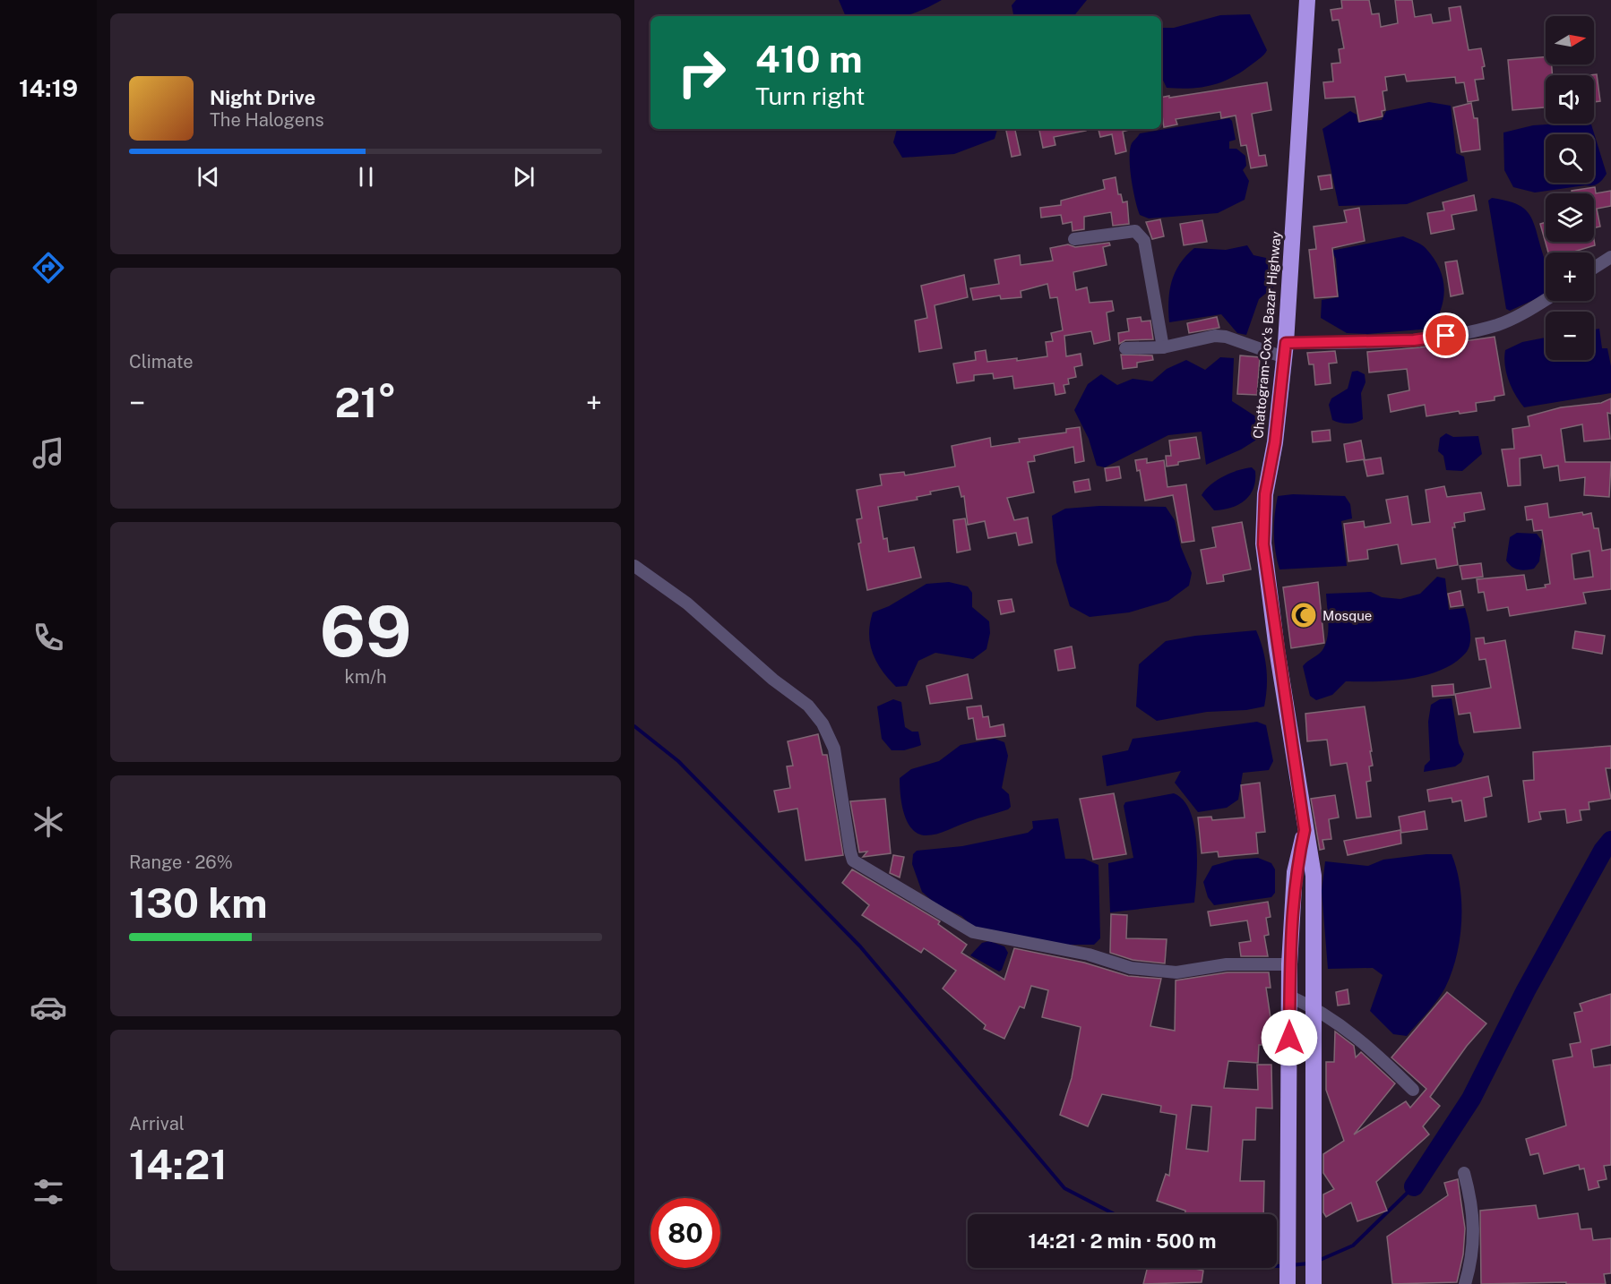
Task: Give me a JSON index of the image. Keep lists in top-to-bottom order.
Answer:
{
  "streets": {
    "highway": ["Chattogram-Cox's Bazar Highway"]
  },
  "places": {
    "mosque": ["Mosque"]
  },
  "north": "right",
  "page": {
    "tabs": "14:19",
    "map_buttons": ["+", "−"],
    "turn": ["410 m", "Turn right"],
    "song": ["Night Drive", "The Halogens"],
    "tile": [
      "Climate",
      ["69", "km/h"],
      ["Range · 26%", "130 km"],
      ["Arrival", "14:21"]
    ],
    "heat": ["−", "21°", "+"],
    "limit": "80",
    "trip": "14:21 · 2 min · 500 m"
  }
}
